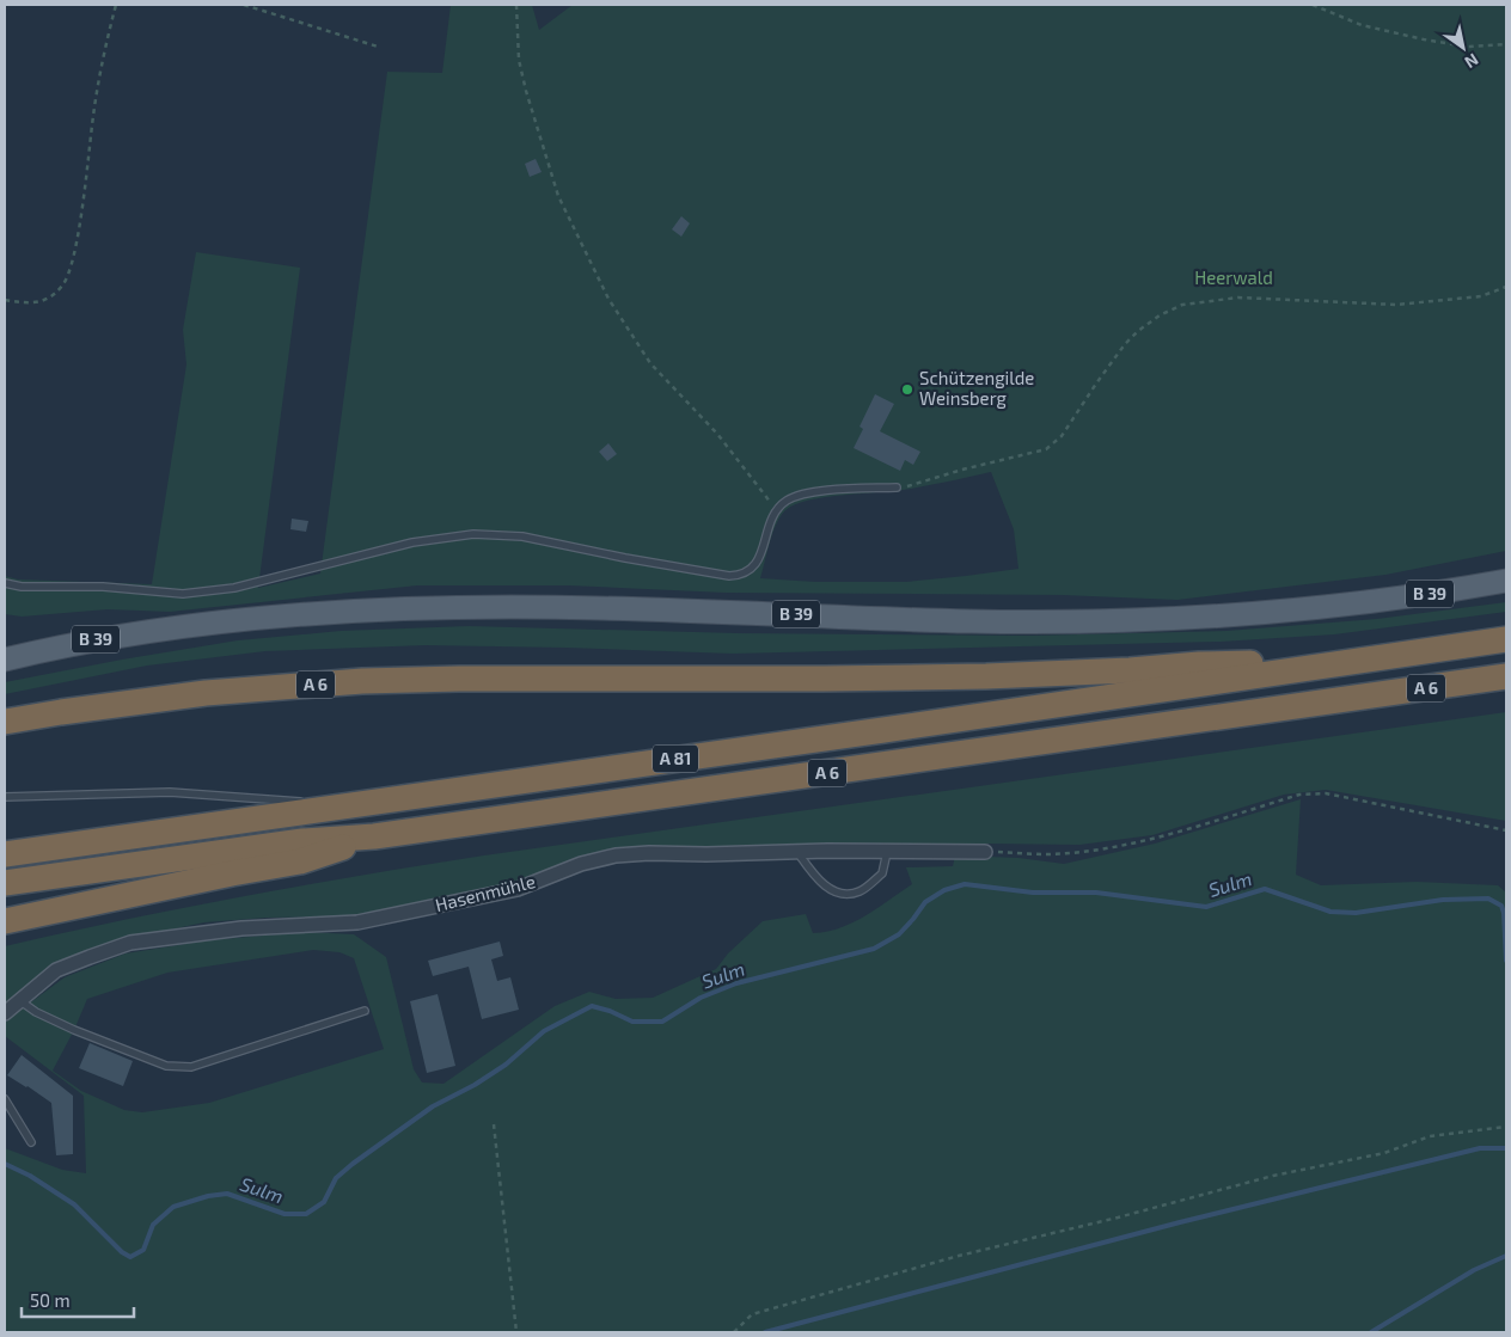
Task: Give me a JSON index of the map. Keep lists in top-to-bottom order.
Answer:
{
  "streets": {
    "highway": ["A 6", "A 81"],
    "main road": ["B 39"],
    "street": ["Hasenmühle"]
  },
  "crossings": [
    ["A 6", "A 81"]
  ],
  "water": ["Sulm"],
  "parks": ["Heerwald"],
  "places": ["Schützengilde Weinsberg"],
  "scale_bar": "50 m",
  "north": "bottom right"
}
